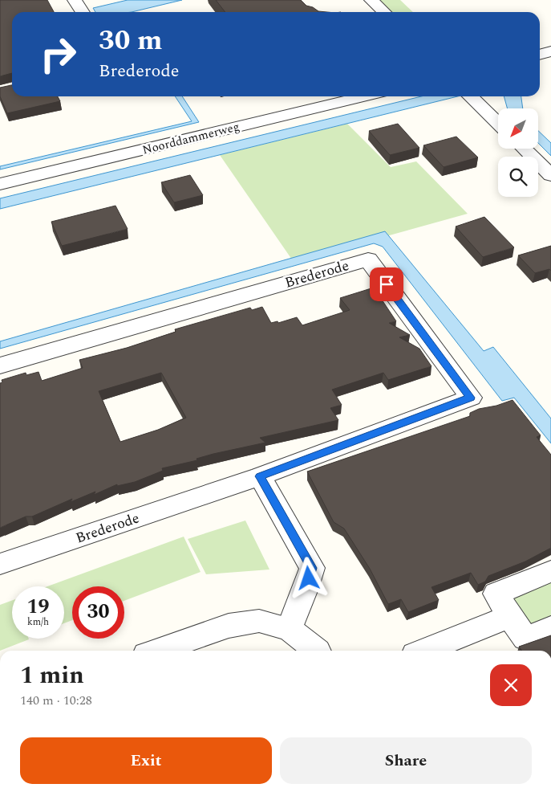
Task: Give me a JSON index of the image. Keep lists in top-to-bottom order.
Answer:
{
  "streets": {
    "street": ["Noorddammerweg", "Brederode"]
  },
  "north": "bottom left",
  "page": {
    "turn": ["30 m", "Brederode"],
    "speed": "19 km/h",
    "limit": "30",
    "heading": ["1 min", "140 m · 10:28"],
    "buttons": ["Exit", "Share"]
  }
}
